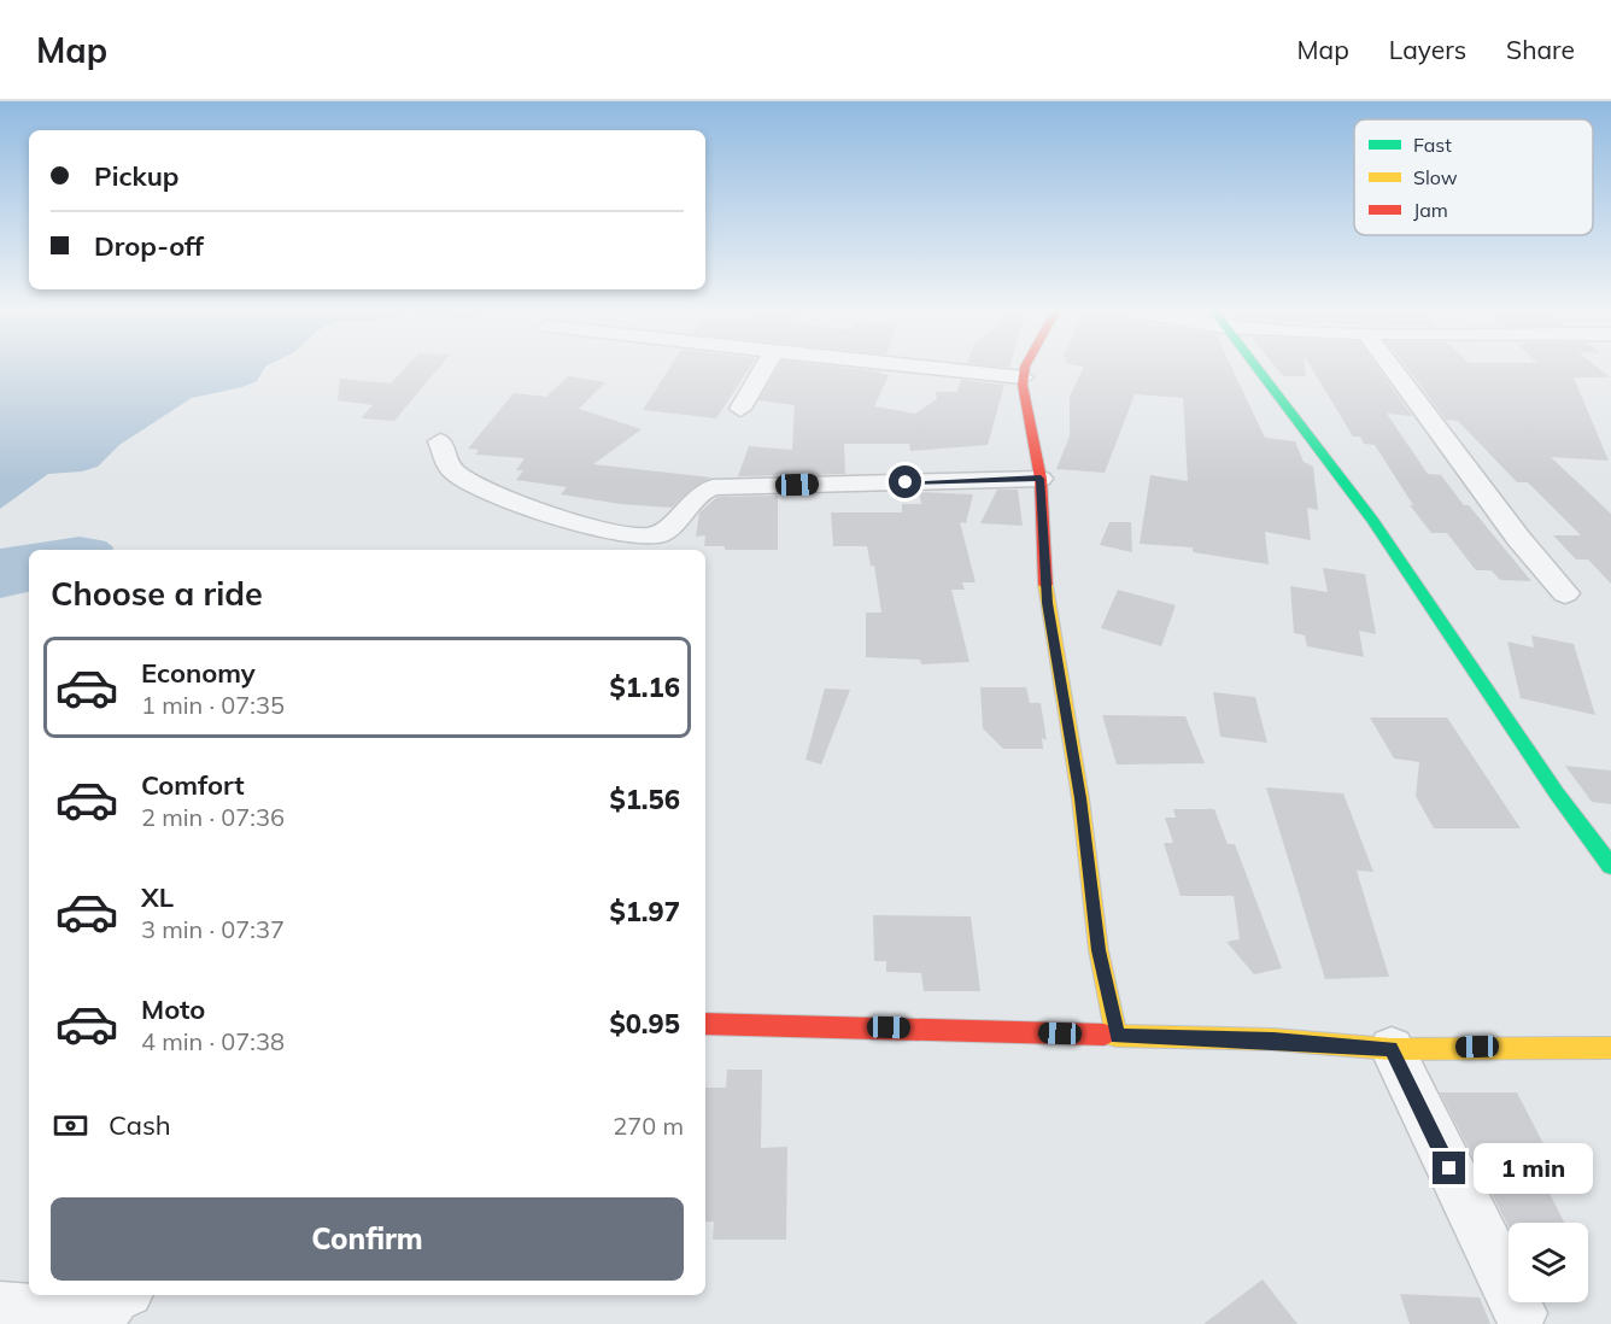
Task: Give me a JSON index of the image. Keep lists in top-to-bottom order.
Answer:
{
  "legend": ["Fast", "Slow", "Jam"],
  "page": {
    "header": "Map",
    "nav": ["Map", "Layers", "Share"],
    "banner": ["Pickup", "Drop-off"],
    "heading": "Choose a ride",
    "list": [
      {
        "name": "Economy",
        "note": "1 min · 07:35",
        "value": "$1.16"
      },
      {
        "name": "Comfort",
        "note": "2 min · 07:36",
        "value": "$1.56"
      },
      {
        "name": "XL",
        "note": "3 min · 07:37",
        "value": "$1.97"
      },
      {
        "name": "Moto",
        "note": "4 min · 07:38",
        "value": "$0.95"
      }
    ],
    "pay": ["Cash", "270 m"],
    "bubble": "1 min",
    "buttons": "Confirm"
  }
}
